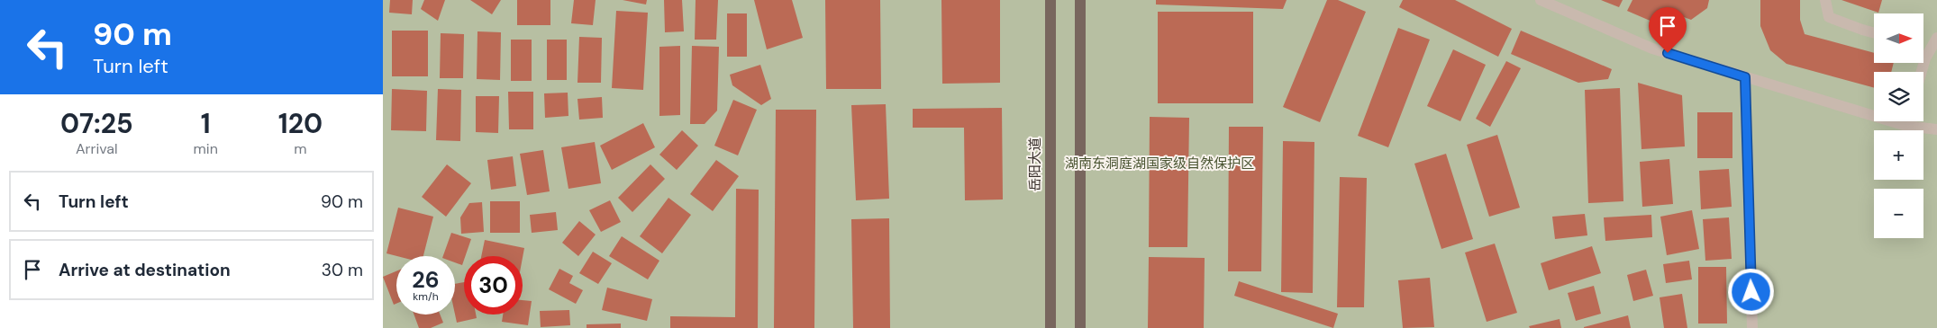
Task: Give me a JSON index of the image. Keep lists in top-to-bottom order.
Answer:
{
  "streets": {
    "main road": ["岳阳大道"]
  },
  "parks": ["湖南东洞庭湖国家级自然保护区"],
  "north": "right",
  "page": {
    "turn": ["90 m", "Turn left"],
    "map_buttons": ["+", "−"],
    "eta": [
      "07:25",
      "Arrival",
      "1",
      "min",
      "120",
      "m"
    ],
    "list": [
      {
        "name": "Turn left",
        "value": "90 m"
      },
      {
        "name": "Arrive at destination",
        "value": "30 m"
      }
    ],
    "speed": "26 km/h",
    "limit": "30"
  }
}
